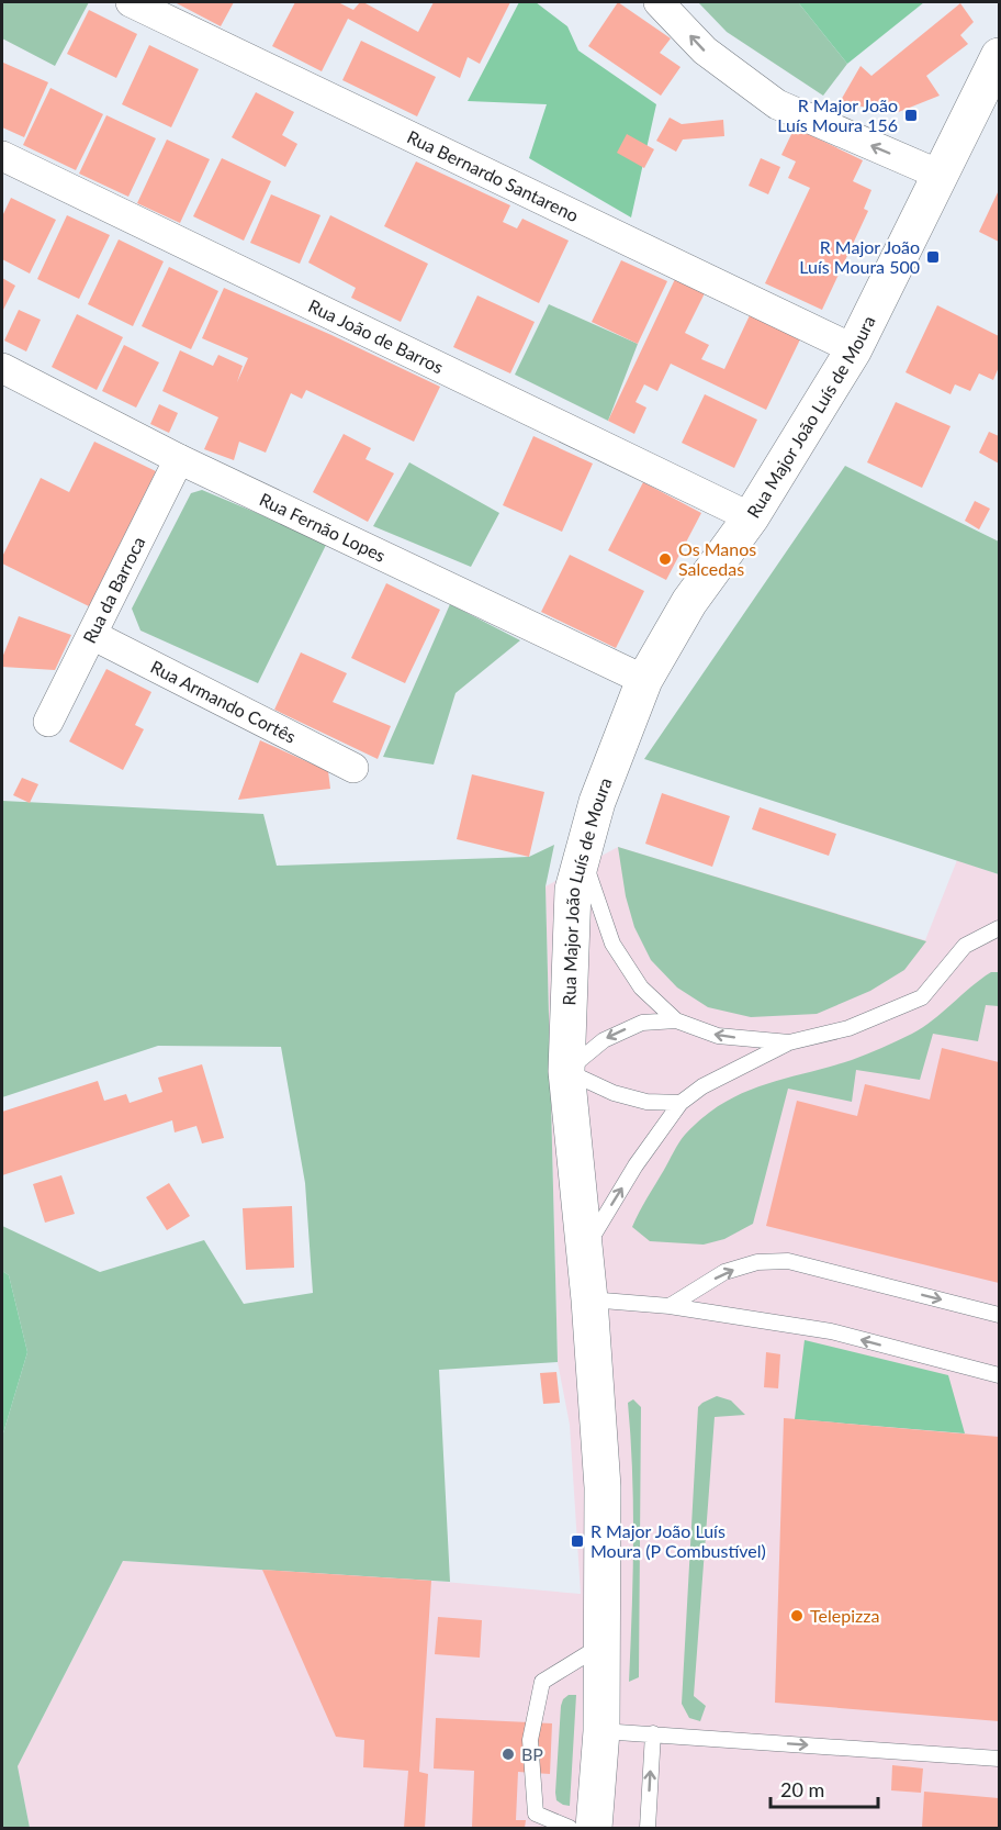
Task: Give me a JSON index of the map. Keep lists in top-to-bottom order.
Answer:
{
  "streets": {
    "street": [
      "Rua Bernardo Santareno",
      "Rua João de Barros",
      "Rua Major João Luís de Moura",
      "Rua Fernão Lopes",
      "Rua da Barroca",
      "Rua Armando Cortês"
    ]
  },
  "crossings": [
    ["Rua Bernardo Santareno", "Rua Major João Luís de Moura"],
    ["Rua João de Barros", "Rua Major João Luís de Moura"],
    ["Rua Major João Luís de Moura", "Rua Fernão Lopes"],
    ["Rua Fernão Lopes", "Rua da Barroca"],
    ["Rua da Barroca", "Rua Armando Cortês"]
  ],
  "places": {
    "transit": ["R Major João Luís Moura 156", "R Major João Luís Moura 500", "R Major João Luís Moura (P Combustível)"],
    "other": ["Os Manos Salcedas", "Telepizza", "BP"]
  },
  "scale_bar": "20 m"
}
